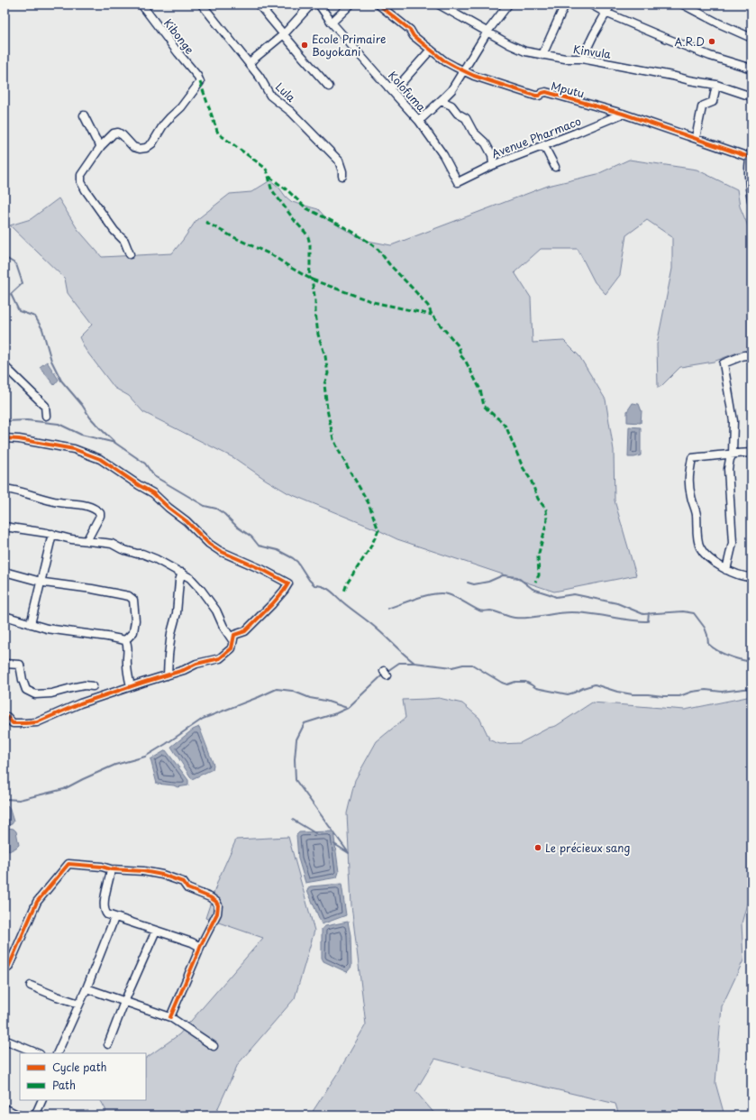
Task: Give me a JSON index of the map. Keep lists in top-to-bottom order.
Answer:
{
  "streets": {
    "street": [
      "Kibonge",
      "Kinvula",
      "Mputu",
      "Kolofuma",
      "Lula",
      "Avenue Pharmaco"
    ]
  },
  "crossings": [
    ["Mputu", "Avenue Pharmaco"],
    ["Kolofuma", "Avenue Pharmaco"]
  ],
  "places": ["A.R.D", "Ecole Primaire Boyokani", "Le précieux sang"],
  "legend": ["Cycle path", "Path"]
}
